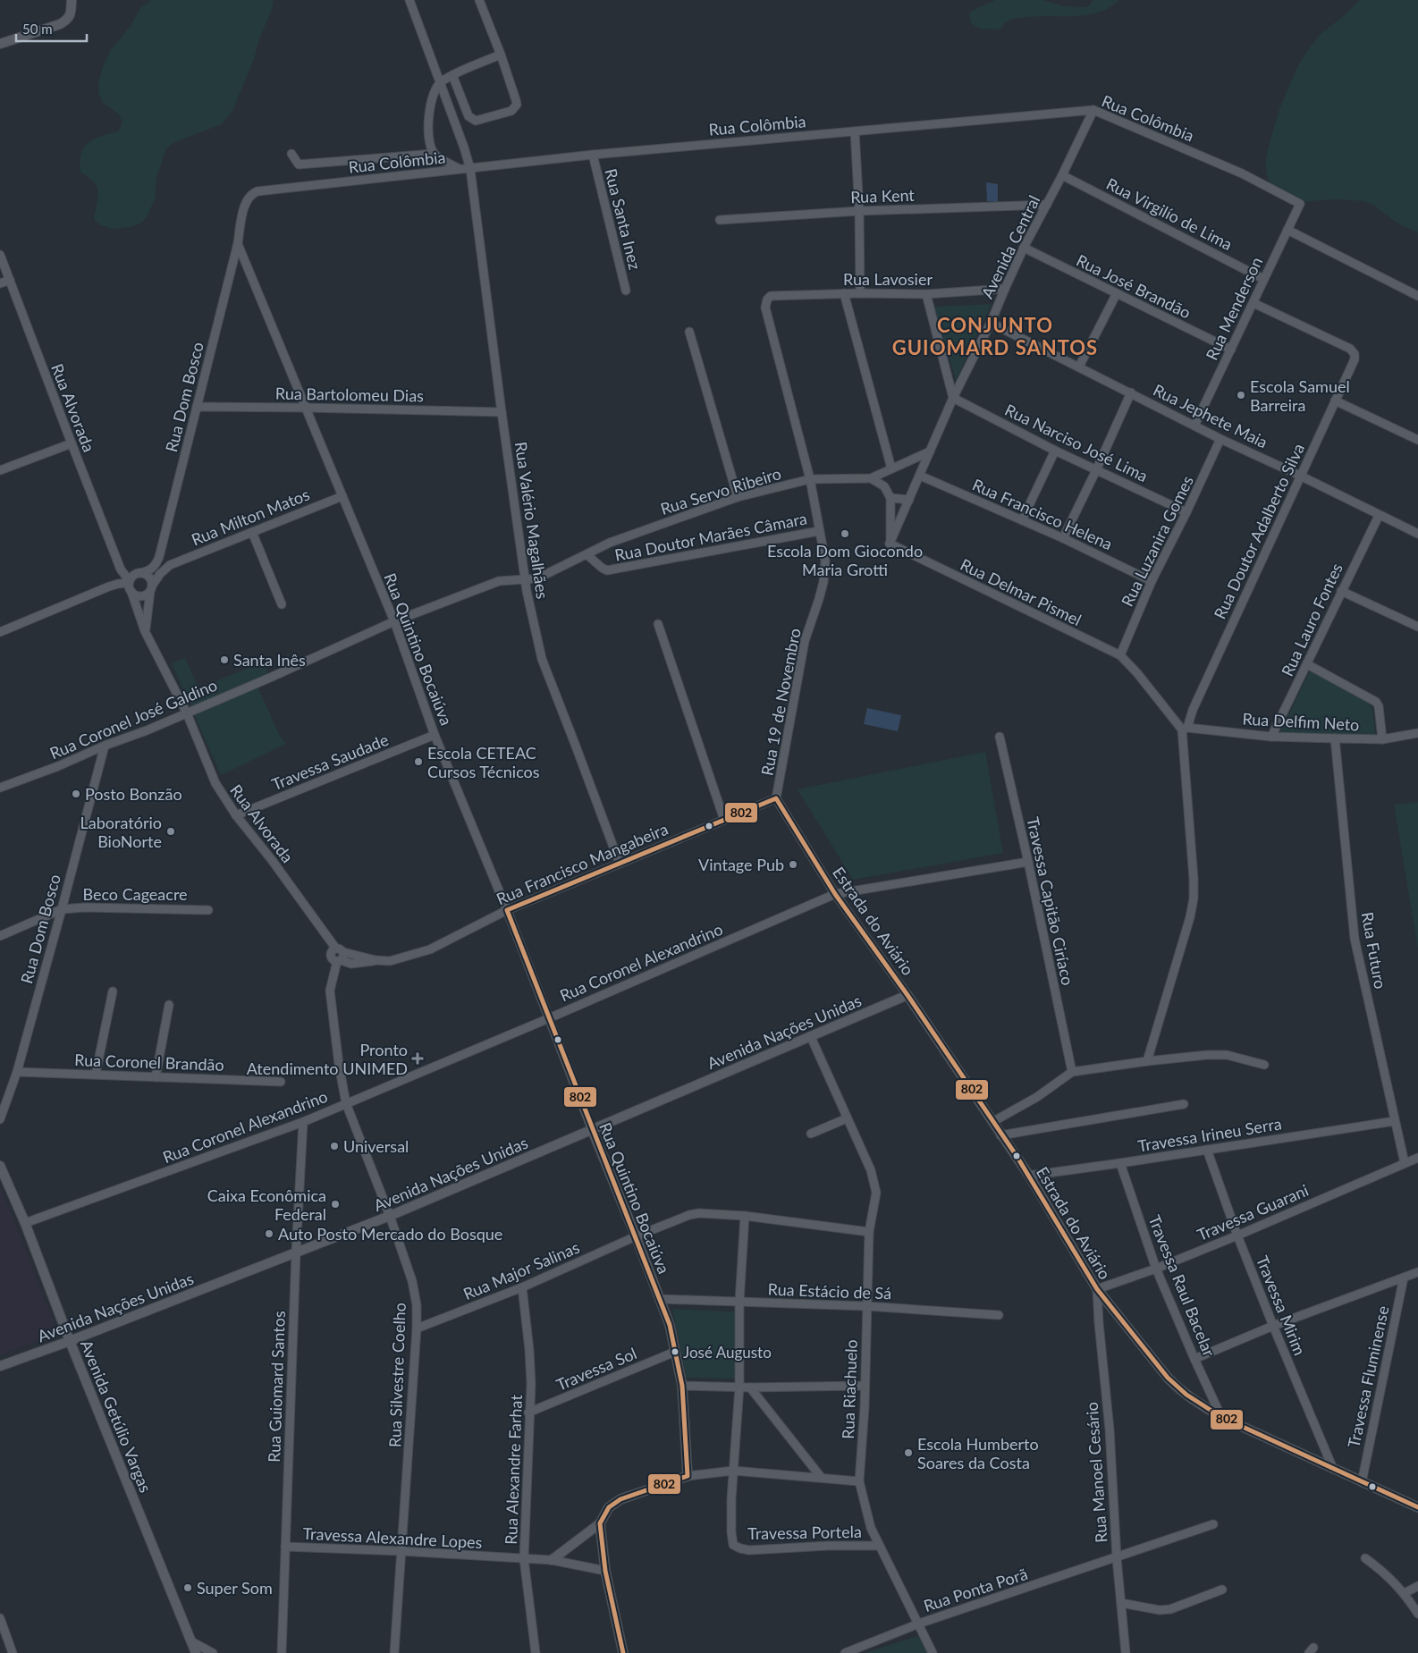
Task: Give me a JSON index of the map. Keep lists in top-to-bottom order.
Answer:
{
  "streets": {
    "street": [
      "Rua Colômbia",
      "Rua Kent",
      "Rua Virgilío de Lima",
      "Rua Santa Inez",
      "Avenida Central",
      "Rua Lavosier",
      "Rua José Brandão",
      "Rua Menderson",
      "Rua Bartolomeu Dias",
      "Rua Dom Bosco",
      "Rua Alvorada",
      "Rua Jephete Maia",
      "Rua Narciso José Lima",
      "Rua Servo Ribeiro",
      "Rua Francisco Helena",
      "Rua Milton Matos",
      "Rua Valério Magalhães",
      "Rua Doutor Adalberto Silva",
      "Rua Doutor Marães Câmara",
      "Rua Luzanira Gomes",
      "Rua Delmar Pismel",
      "Rua Lauro Fontes",
      "Rua Quintino Bocaiúva",
      "Rua 19 de Novembro",
      "Rua Coronel José Galdino",
      "Rua Delfim Neto",
      "Travessa Saudade",
      "Rua Francisco Mangabeira",
      "Beco Cageacre",
      "Travessa Capitão Ciríaco",
      "Estrada do Aviário",
      "Rua Futuro",
      "Rua Coronel Alexandrino",
      "Avenida Nações Unidas",
      "Rua Coronel Brandão",
      "Travessa Irineu Serra",
      "Travessa Guarani",
      "Rua Major Salinas",
      "Travessa Raul Bacelar",
      "Rua Estácio de Sá",
      "Travessa Mirim",
      "Travessa Sol",
      "Rua Silvestre Coelho",
      "Travessa Fluminense",
      "Rua Guiomard Santos",
      "Rua Riachuelo",
      "Avenida Getúlio Vargas",
      "Rua Alexandre Farhat",
      "Rua Manoel Cesário",
      "Travessa Portela",
      "Travessa Alexandre Lopes",
      "Rua Ponta Porã"
    ]
  },
  "crossings": [
    ["Rua Colômbia", "Rua Santa Inez"],
    ["Rua Colômbia", "Avenida Central"],
    ["Rua Colômbia", "Rua Menderson"],
    ["Rua Colômbia", "Rua Dom Bosco"],
    ["Rua Colômbia", "Rua Valério Magalhães"],
    ["Rua Colômbia", "Rua Quintino Bocaiúva"],
    ["Rua Kent", "Avenida Central"],
    ["Rua Virgilío de Lima", "Avenida Central"],
    ["Rua Virgilío de Lima", "Rua Menderson"],
    ["Avenida Central", "Rua Lavosier"],
    ["Avenida Central", "Rua José Brandão"],
    ["Avenida Central", "Rua Jephete Maia"],
    ["Avenida Central", "Rua Narciso José Lima"],
    ["Avenida Central", "Rua Servo Ribeiro"],
    ["Avenida Central", "Rua Francisco Helena"],
    ["Avenida Central", "Rua Delmar Pismel"],
    ["Rua Lavosier", "Rua 19 de Novembro"],
    ["Rua José Brandão", "Rua Menderson"],
    ["Rua Menderson", "Rua Jephete Maia"],
    ["Rua Menderson", "Rua Doutor Adalberto Silva"],
    ["Rua Bartolomeu Dias", "Rua Dom Bosco"],
    ["Rua Bartolomeu Dias", "Rua Valério Magalhães"],
    ["Rua Bartolomeu Dias", "Rua Quintino Bocaiúva"],
    ["Rua Dom Bosco", "Rua Milton Matos"],
    ["Rua Dom Bosco", "Rua Quintino Bocaiúva"],
    ["Rua Dom Bosco", "Rua Coronel José Galdino"],
    ["Rua Dom Bosco", "Beco Cageacre"],
    ["Rua Dom Bosco", "Rua Coronel Brandão"],
    ["Rua Alvorada", "Rua Milton Matos"],
    ["Rua Alvorada", "Rua Coronel José Galdino"],
    ["Rua Alvorada", "Travessa Saudade"],
    ["Rua Alvorada", "Rua Francisco Mangabeira"],
    ["Rua Alvorada", "Rua Silvestre Coelho"],
    ["Rua Jephete Maia", "Rua Doutor Adalberto Silva"],
    ["Rua Jephete Maia", "Rua Luzanira Gomes"],
    ["Rua Jephete Maia", "Rua Lauro Fontes"],
    ["Rua Narciso José Lima", "Rua Luzanira Gomes"],
    ["Rua Servo Ribeiro", "Rua Valério Magalhães"],
    ["Rua Servo Ribeiro", "Rua Doutor Marães Câmara"],
    ["Rua Servo Ribeiro", "Rua 19 de Novembro"],
    ["Rua Servo Ribeiro", "Rua Coronel José Galdino"],
    ["Rua Francisco Helena", "Rua Luzanira Gomes"],
    ["Rua Milton Matos", "Rua Quintino Bocaiúva"],
    ["Rua Valério Magalhães", "Rua Coronel José Galdino"],
    ["Rua Valério Magalhães", "Rua Francisco Mangabeira"],
    ["Rua Doutor Adalberto Silva", "Rua Delmar Pismel"],
    ["Rua Doutor Adalberto Silva", "Rua Delfim Neto"],
    ["Rua Doutor Marães Câmara", "Rua 19 de Novembro"],
    ["Rua Luzanira Gomes", "Rua Delmar Pismel"],
    ["Rua Delmar Pismel", "Rua Delfim Neto"],
    ["Rua Lauro Fontes", "Rua Delfim Neto"],
    ["Rua Quintino Bocaiúva", "Rua Coronel José Galdino"],
    ["Rua Quintino Bocaiúva", "Travessa Saudade"],
    ["Rua Quintino Bocaiúva", "Rua Francisco Mangabeira"],
    ["Rua Quintino Bocaiúva", "Rua Coronel Alexandrino"],
    ["Rua Quintino Bocaiúva", "Avenida Nações Unidas"],
    ["Rua Quintino Bocaiúva", "Rua Major Salinas"],
    ["Rua Quintino Bocaiúva", "Rua Estácio de Sá"],
    ["Rua Quintino Bocaiúva", "Travessa Sol"],
    ["Rua 19 de Novembro", "Rua Francisco Mangabeira"],
    ["Rua 19 de Novembro", "Estrada do Aviário"],
    ["Rua Delfim Neto", "Rua Futuro"],
    ["Rua Francisco Mangabeira", "Estrada do Aviário"],
    ["Rua Francisco Mangabeira", "Rua Silvestre Coelho"],
    ["Travessa Capitão Ciríaco", "Rua Coronel Alexandrino"],
    ["Estrada do Aviário", "Rua Coronel Alexandrino"],
    ["Estrada do Aviário", "Avenida Nações Unidas"],
    ["Estrada do Aviário", "Travessa Irineu Serra"],
    ["Estrada do Aviário", "Travessa Guarani"],
    ["Estrada do Aviário", "Travessa Raul Bacelar"],
    ["Estrada do Aviário", "Travessa Mirim"],
    ["Estrada do Aviário", "Travessa Fluminense"],
    ["Estrada do Aviário", "Rua Manoel Cesário"],
    ["Rua Futuro", "Travessa Irineu Serra"],
    ["Rua Futuro", "Travessa Guarani"],
    ["Rua Coronel Alexandrino", "Rua Silvestre Coelho"],
    ["Rua Coronel Alexandrino", "Rua Guiomard Santos"],
    ["Rua Coronel Alexandrino", "Avenida Getúlio Vargas"],
    ["Avenida Nações Unidas", "Rua Silvestre Coelho"],
    ["Avenida Nações Unidas", "Rua Guiomard Santos"],
    ["Avenida Nações Unidas", "Rua Riachuelo"],
    ["Avenida Nações Unidas", "Avenida Getúlio Vargas"],
    ["Travessa Irineu Serra", "Travessa Raul Bacelar"],
    ["Travessa Irineu Serra", "Travessa Mirim"],
    ["Travessa Guarani", "Travessa Raul Bacelar"],
    ["Travessa Guarani", "Travessa Mirim"],
    ["Travessa Guarani", "Rua Manoel Cesário"],
    ["Rua Major Salinas", "Rua Silvestre Coelho"],
    ["Rua Major Salinas", "Rua Riachuelo"],
    ["Rua Major Salinas", "Rua Alexandre Farhat"],
    ["Rua Estácio de Sá", "Rua Riachuelo"],
    ["Travessa Sol", "Rua Alexandre Farhat"],
    ["Rua Silvestre Coelho", "Travessa Alexandre Lopes"],
    ["Rua Guiomard Santos", "Travessa Alexandre Lopes"],
    ["Rua Riachuelo", "Travessa Portela"],
    ["Rua Riachuelo", "Rua Ponta Porã"],
    ["Rua Alexandre Farhat", "Travessa Alexandre Lopes"],
    ["Rua Manoel Cesário", "Rua Ponta Porã"]
  ],
  "districts": ["CONJUNTO GUIOMARD SANTOS"],
  "places": {
    "other": [
      "Escola Samuel Barreira",
      "Escola Dom Giocondo Maria Grotti",
      "Santa Inês",
      "Escola CETEAC Cursos Técnicos",
      "Posto Bonzão",
      "Laboratório BioNorte",
      "Vintage Pub",
      "Universal",
      "Caixa Econômica Federal",
      "Auto Posto Mercado do Bosque",
      "José Augusto",
      "Escola Humberto Soares da Costa",
      "Super Som"
    ],
    "health": ["Pronto Atendimento UNIMED"]
  },
  "lines": ["transit line 802"],
  "scale_bar": "50 m"
}
